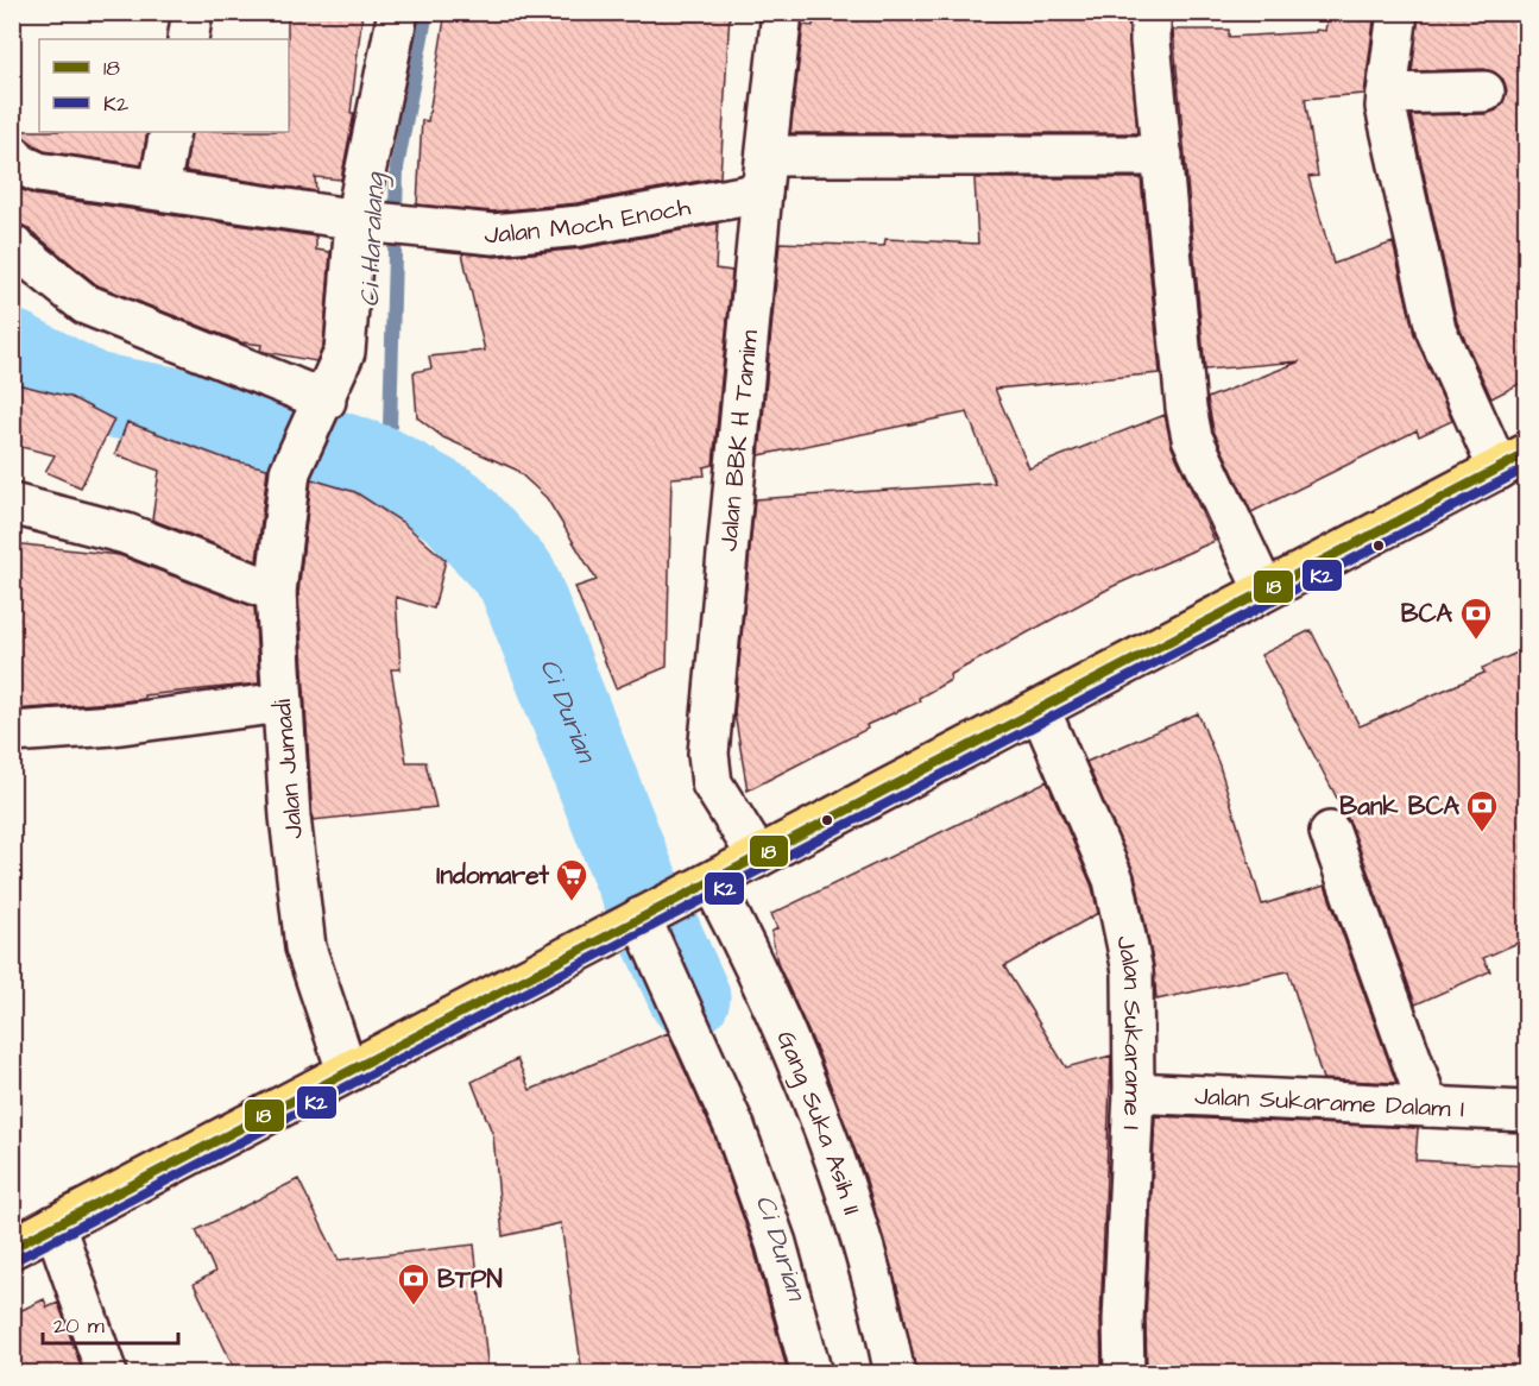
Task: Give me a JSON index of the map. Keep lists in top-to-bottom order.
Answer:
{
  "streets": {
    "street": [
      "Jalan Moch Enoch",
      "Jalan BBK H Tamim",
      "Jalan Jumadi",
      "Jalan Sukarame I",
      "Jalan Sukarame Dalam I",
      "Gang Suka Asih II"
    ]
  },
  "crossings": [
    ["Jalan Moch Enoch", "Jalan BBK H Tamim"],
    ["Jalan Moch Enoch", "Jalan Jumadi"],
    ["Jalan Sukarame I", "Jalan Sukarame Dalam I"]
  ],
  "water": ["Ci Haralang", "Ci Durian"],
  "places": {
    "bank": ["BCA", "Bank BCA", "BTPN"],
    "supermarket": ["Indomaret"]
  },
  "lines": ["transit line 18", "transit line K2"],
  "legend": ["18", "K2"],
  "scale_bar": "20 m"
}
